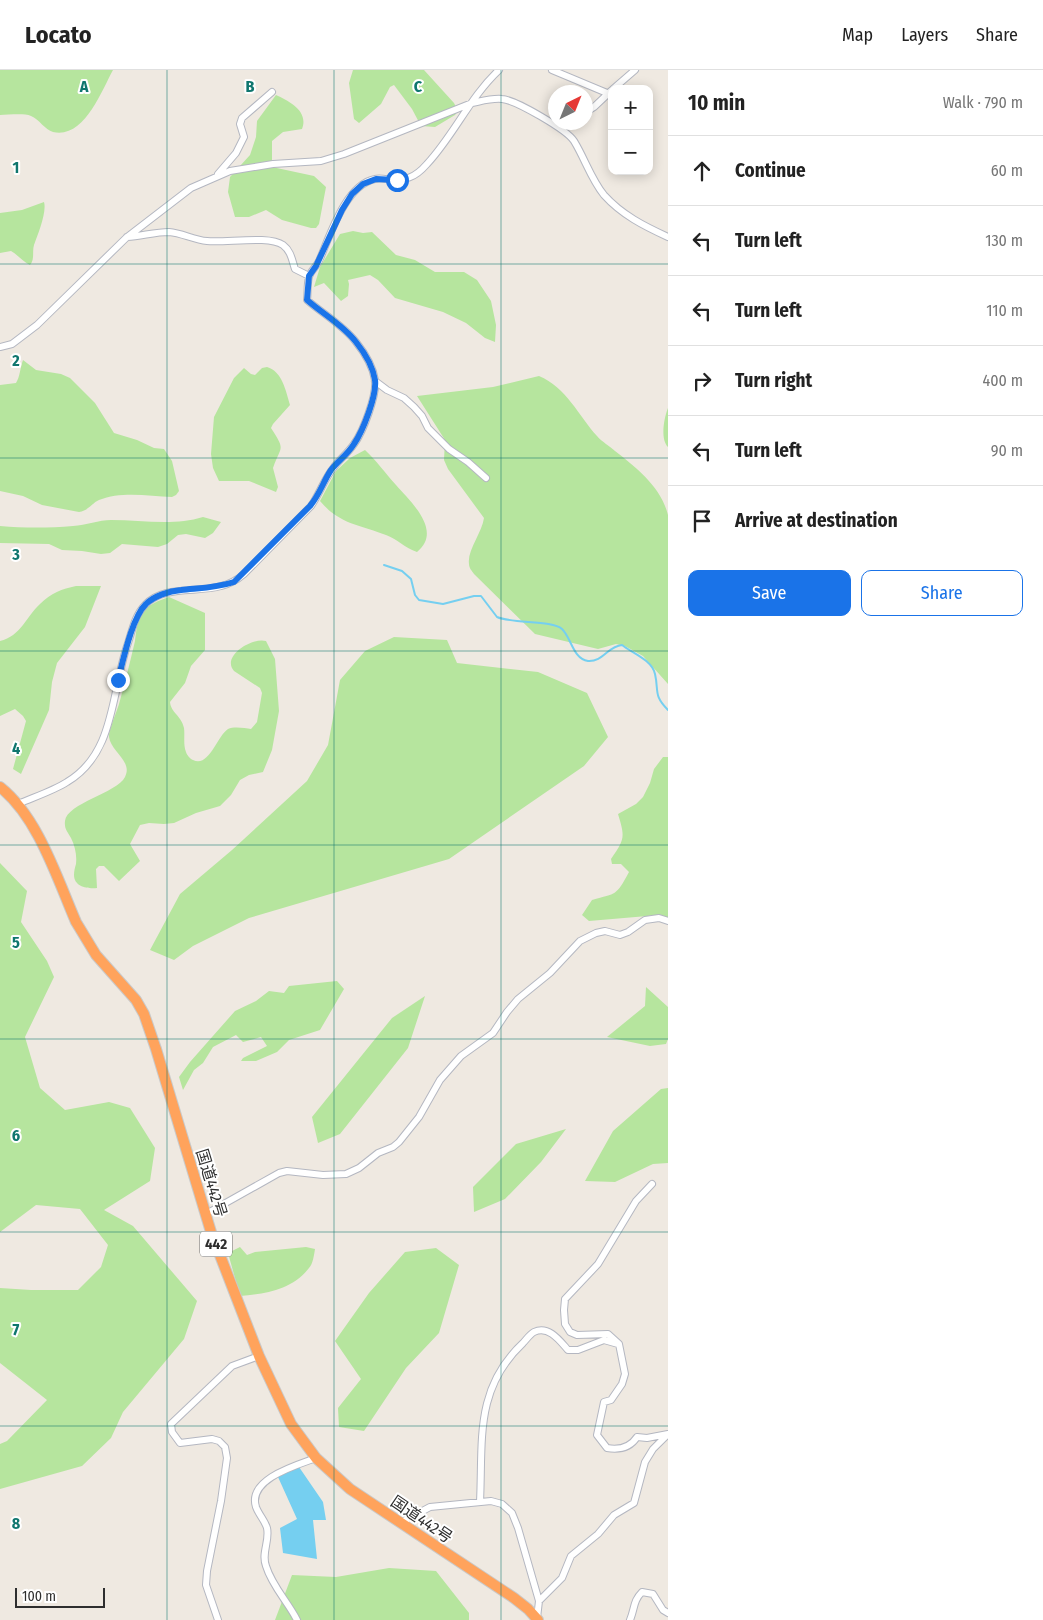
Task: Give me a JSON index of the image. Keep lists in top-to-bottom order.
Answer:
{
  "streets": {
    "highway": ["国道442号", "442"]
  },
  "scale_bar": "100 m",
  "north": "top right",
  "page": {
    "header": "Locato",
    "nav": ["Map", "Layers", "Share"],
    "heading": ["10 min", "Walk · 790 m"],
    "map_buttons": ["+", "−"],
    "list": [
      ["Continue", "60 m"],
      ["Turn left", "130 m"],
      ["Turn left", "110 m"],
      ["Turn right", "400 m"],
      ["Turn left", "90 m"],
      "Arrive at destination"
    ],
    "buttons": ["Save", "Share"],
    "scale": "100 m"
  },
  "grid": {
    "columns": ["A", "B", "C"],
    "rows": [
      "1",
      "2",
      "3",
      "4",
      "5",
      "6",
      "7",
      "8"
    ]
  }
}
